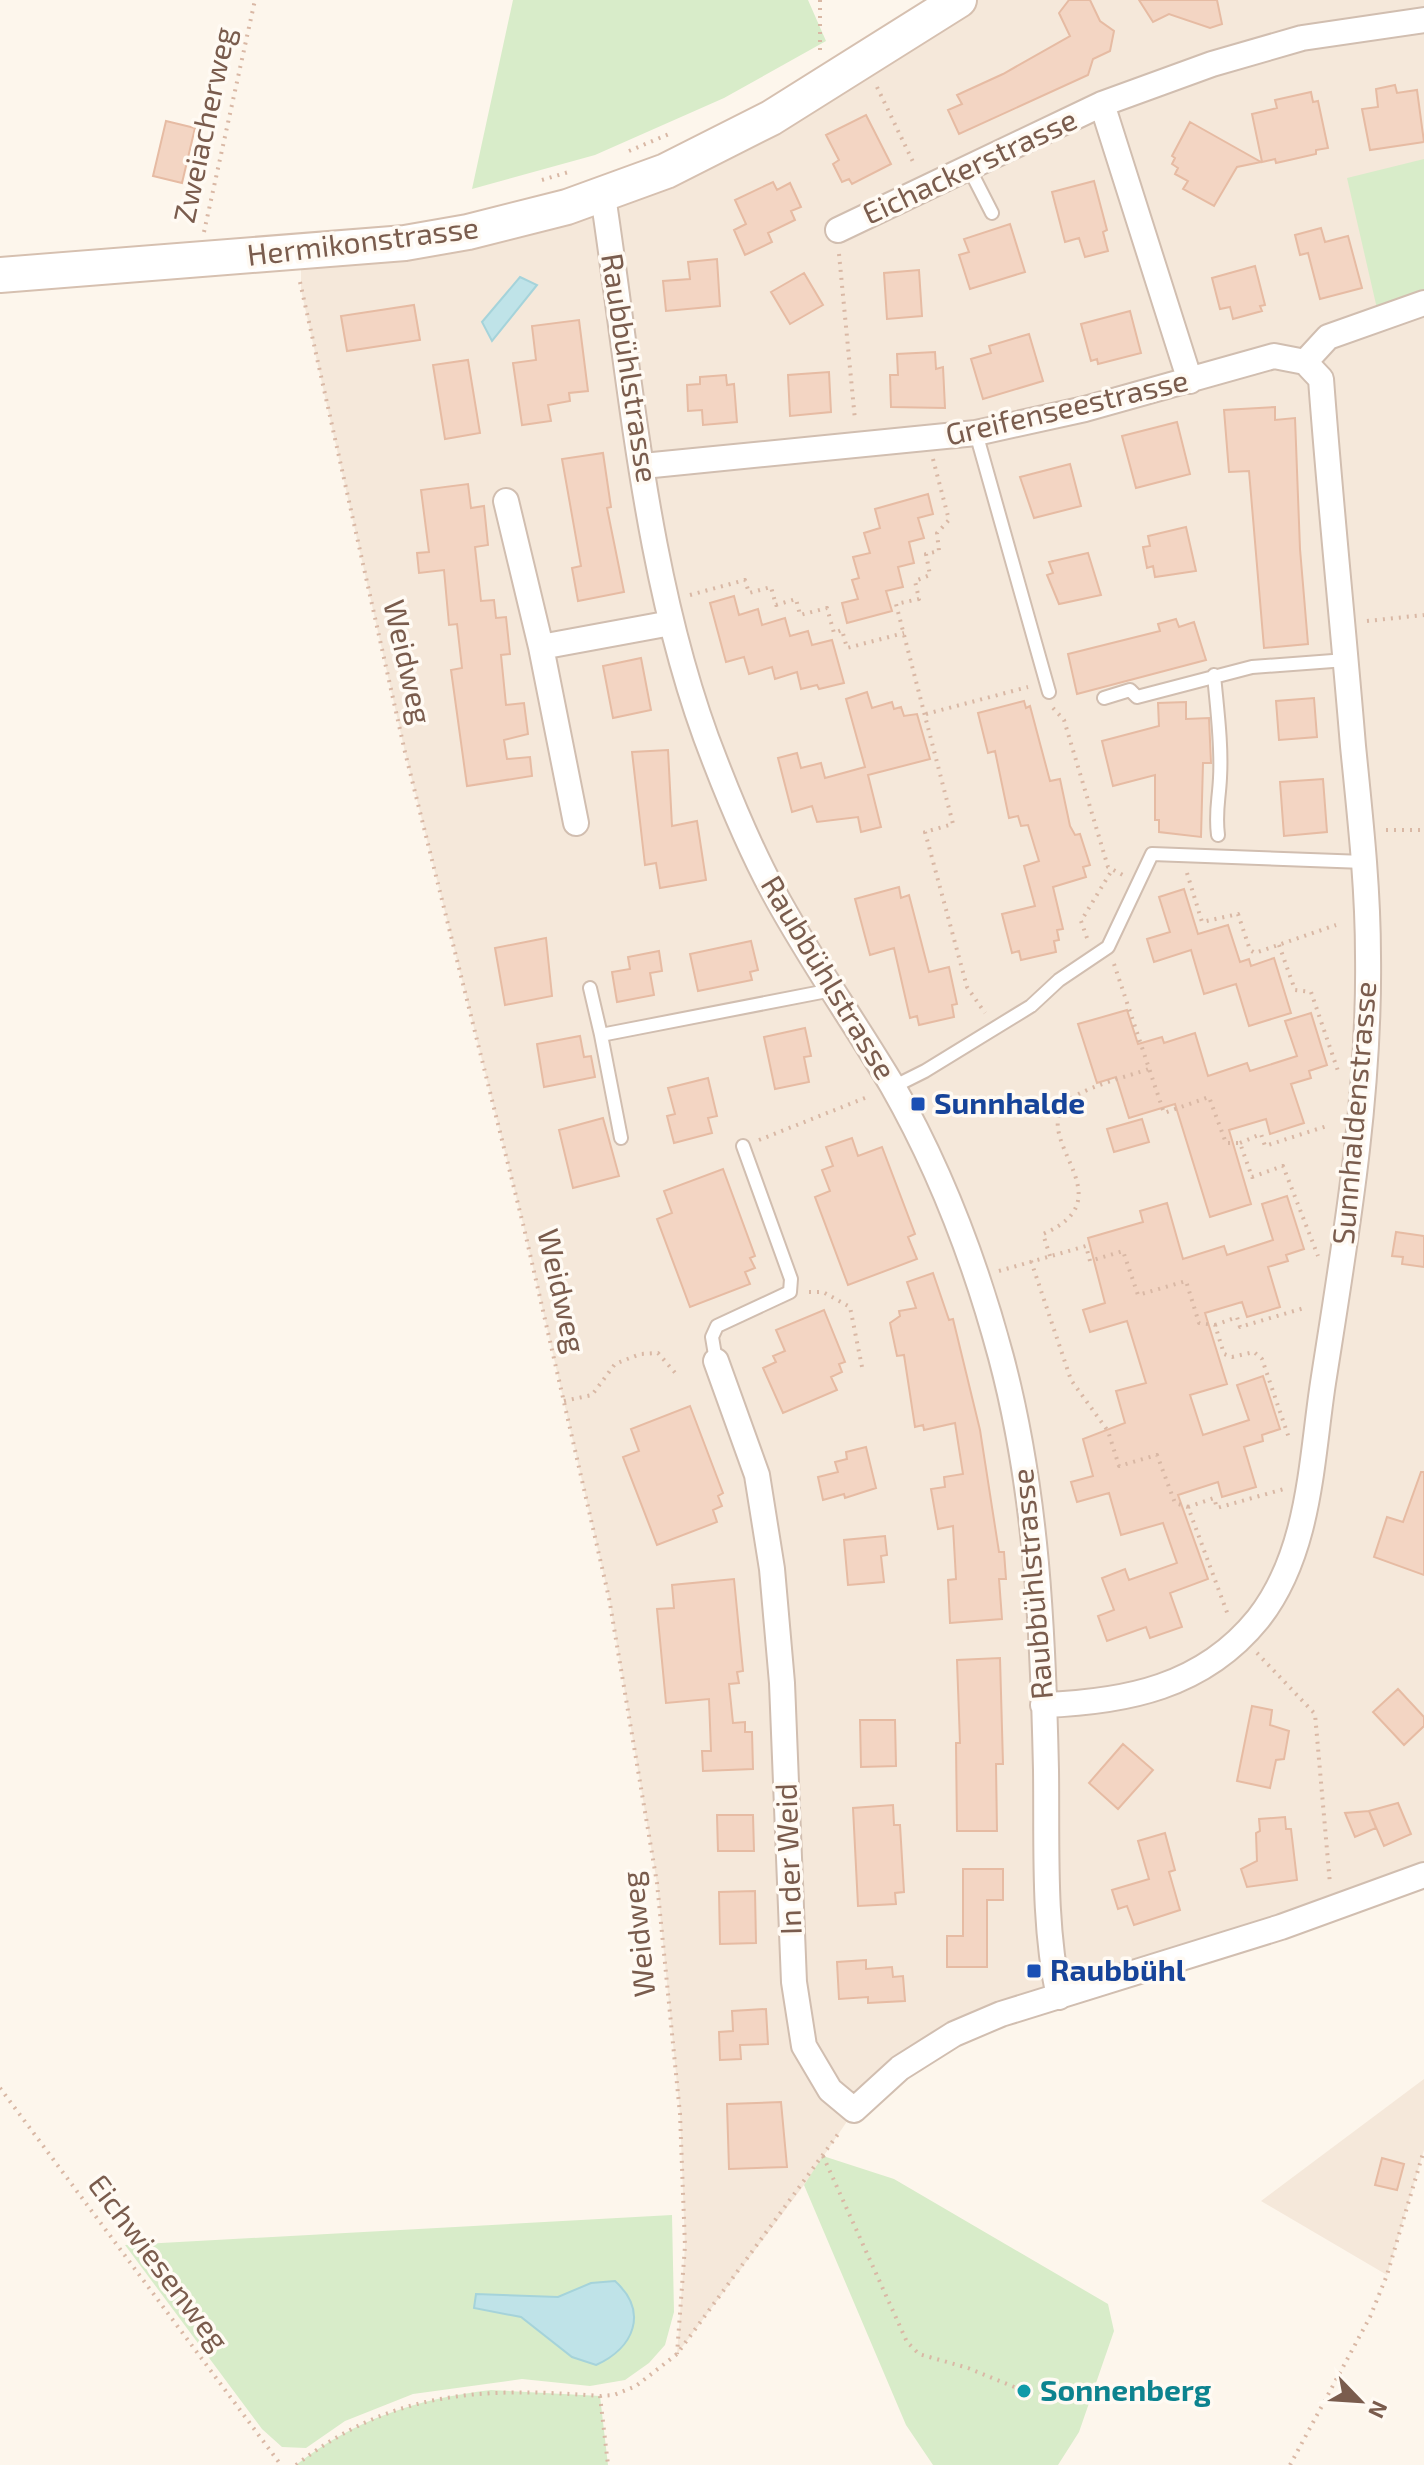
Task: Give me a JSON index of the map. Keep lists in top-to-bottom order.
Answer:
{
  "streets": {
    "street": [
      "Eichackerstrasse",
      "Hermikonstrasse",
      "Raubbühlstrasse",
      "Greifenseestrasse",
      "Sunnhaldenstrasse",
      "In der Weid"
    ],
    "path": ["Zweiacherweg", "Weidweg", "Eichwiesenweg"]
  },
  "crossings": [
    ["Zweiacherweg", "Hermikonstrasse"],
    ["Eichackerstrasse", "Greifenseestrasse"],
    ["Hermikonstrasse", "Raubbühlstrasse"],
    ["Hermikonstrasse", "Weidweg"],
    ["Raubbühlstrasse", "Greifenseestrasse"],
    ["Raubbühlstrasse", "Sunnhaldenstrasse"],
    ["Greifenseestrasse", "Sunnhaldenstrasse"]
  ],
  "places": {
    "transit": ["Sunnhalde", "Raubbühl"],
    "other": ["Sonnenberg"]
  },
  "north": "bottom right"
}
